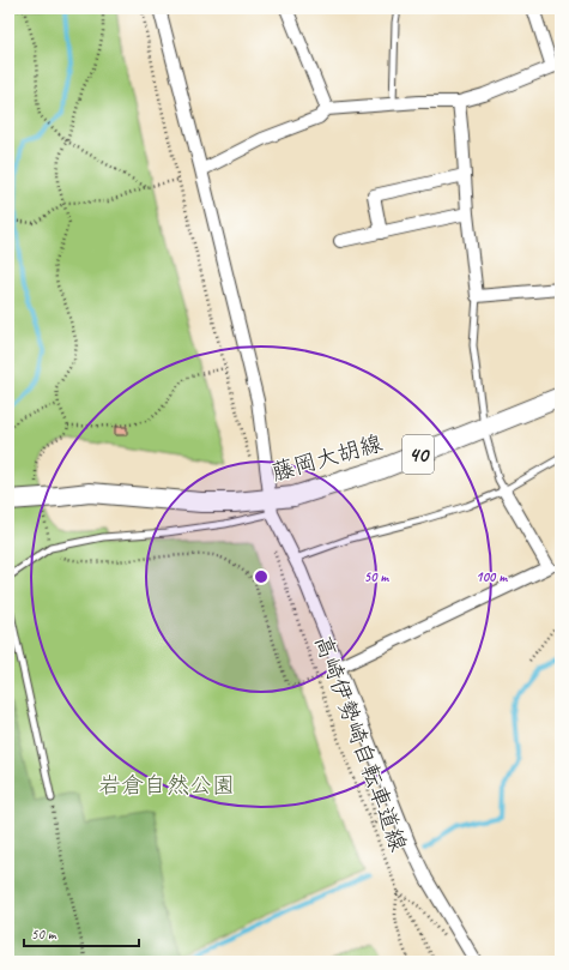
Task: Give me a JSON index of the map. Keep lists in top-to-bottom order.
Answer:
{
  "streets": {
    "main road": ["40", "藤岡大胡線"],
    "path": ["高崎伊勢崎自転車道線"]
  },
  "parks": ["岩倉自然公園"],
  "scale_bar": "50 m",
  "rings": ["50 m", "100 m"]
}
